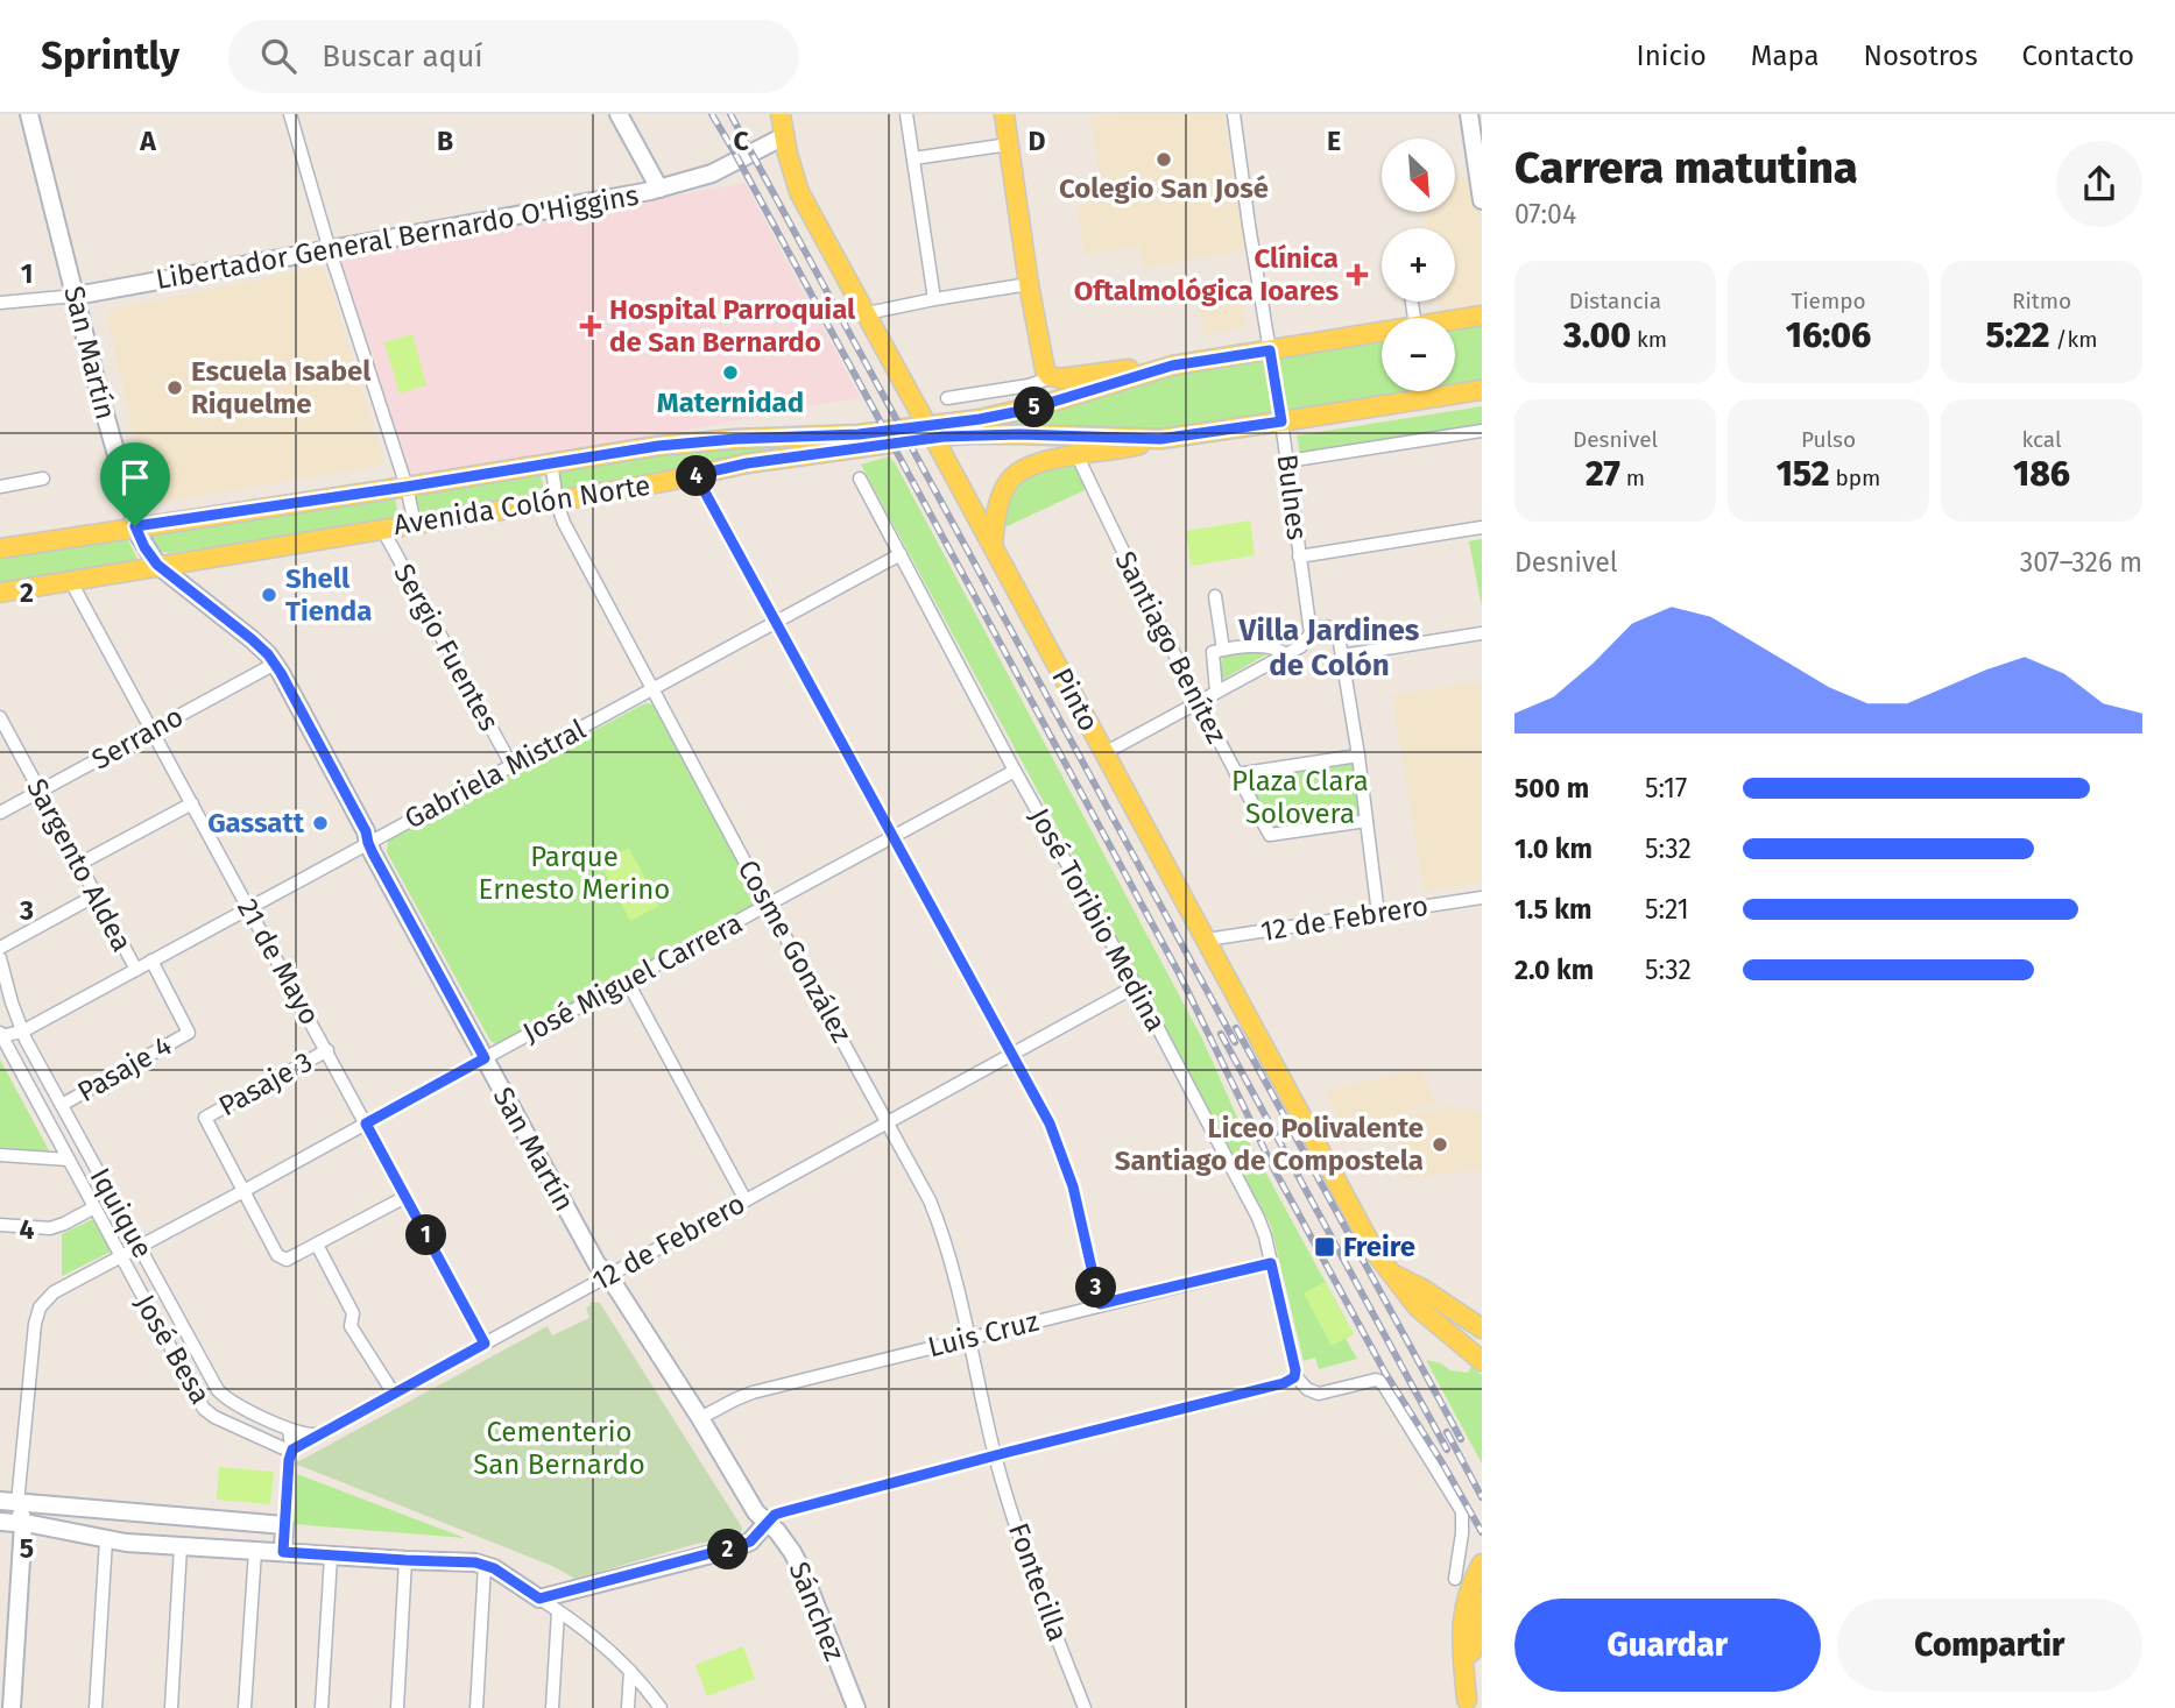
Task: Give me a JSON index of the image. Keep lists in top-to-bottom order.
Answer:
{
  "streets": {
    "main road": ["Avenida Colón Norte", "Pinto"],
    "street": [
      "Libertador General Bernardo O'Higgins",
      "San Martín",
      "Bulnes",
      "Sergio Fuentes",
      "Santiago Benítez",
      "Serrano",
      "Gabriela Mistral",
      "Sargento Aldea",
      "12 de Febrero",
      "José Toribio Medina",
      "Cosme González",
      "21 de Mayo",
      "José Miguel Carrera",
      "Pasaje 4",
      "Pasaje 3",
      "Iquique",
      "Luis Cruz",
      "José Besa",
      "Fontecilla",
      "Sánchez"
    ]
  },
  "crossings": [
    ["Libertador General Bernardo O'Higgins", "San Martín"],
    ["Libertador General Bernardo O'Higgins", "Pinto"],
    ["San Martín", "Avenida Colón Norte"],
    ["San Martín", "Serrano"],
    ["San Martín", "Gabriela Mistral"],
    ["San Martín", "12 de Febrero"],
    ["San Martín", "José Miguel Carrera"],
    ["San Martín", "Luis Cruz"],
    ["San Martín", "Sánchez"],
    ["Bulnes", "Avenida Colón Norte"],
    ["Avenida Colón Norte", "Sergio Fuentes"],
    ["Avenida Colón Norte", "Cosme González"],
    ["Avenida Colón Norte", "21 de Mayo"],
    ["Sergio Fuentes", "Gabriela Mistral"],
    ["Pinto", "12 de Febrero"],
    ["Serrano", "Sargento Aldea"],
    ["Serrano", "21 de Mayo"],
    ["Gabriela Mistral", "Sargento Aldea"],
    ["Gabriela Mistral", "José Toribio Medina"],
    ["Gabriela Mistral", "Cosme González"],
    ["Gabriela Mistral", "21 de Mayo"],
    ["Gabriela Mistral", "Iquique"],
    ["Gabriela Mistral", "José Besa"],
    ["Sargento Aldea", "Pasaje 4"],
    ["12 de Febrero", "José Toribio Medina"],
    ["12 de Febrero", "Cosme González"],
    ["12 de Febrero", "21 de Mayo"],
    ["12 de Febrero", "Iquique"],
    ["12 de Febrero", "José Besa"],
    ["José Toribio Medina", "José Miguel Carrera"],
    ["José Toribio Medina", "Luis Cruz"],
    ["Cosme González", "José Miguel Carrera"],
    ["Cosme González", "Luis Cruz"],
    ["Cosme González", "Fontecilla"],
    ["21 de Mayo", "José Miguel Carrera"],
    ["21 de Mayo", "Pasaje 3"],
    ["José Miguel Carrera", "Pasaje 3"],
    ["José Miguel Carrera", "Iquique"],
    ["José Miguel Carrera", "José Besa"],
    ["Pasaje 4", "Iquique"]
  ],
  "districts": ["Villa Jardines de Colón"],
  "parks": ["Plaza Clara Solovera", "Parque Ernesto Merino", "Cementerio San Bernardo"],
  "places": {
    "other": [
      "Colegio San José",
      "Maternidad",
      "Escuela Isabel Riquelme",
      "Shell Tienda",
      "Gassatt",
      "Liceo Polivalente Santiago de Compostela"
    ],
    "health": ["Clínica Oftalmológica Ioares", "Hospital Parroquial de San Bernardo"],
    "transit": ["Freire"]
  },
  "north": "bottom right",
  "page": {
    "header": "Sprintly",
    "search": "Buscar aquí",
    "nav": [
      "Inicio",
      "Mapa",
      "Nosotros",
      "Contacto"
    ],
    "heading": ["Carrera matutina", "07:04"],
    "map_buttons": ["+", "−"],
    "stats": [
      ["Distancia", "3.00 km"],
      ["Tiempo", "16:06"],
      ["Ritmo", "5:22 /km"],
      ["Desnivel", "27 m"],
      ["Pulso", "152 bpm"],
      ["kcal", "186"]
    ],
    "pins": [
      "5",
      "4",
      "1",
      "3",
      "2"
    ],
    "chart": ["Desnivel", "307–326 m"],
    "list": [
      {
        "name": "500 m",
        "note": "5:17"
      },
      {
        "name": "1.0 km",
        "note": "5:32"
      },
      {
        "name": "1.5 km",
        "note": "5:21"
      },
      {
        "name": "2.0 km",
        "note": "5:32"
      }
    ],
    "buttons": ["Guardar", "Compartir"]
  },
  "grid": {
    "columns": [
      "A",
      "B",
      "C",
      "D",
      "E"
    ],
    "rows": [
      "1",
      "2",
      "3",
      "4",
      "5"
    ]
  }
}
